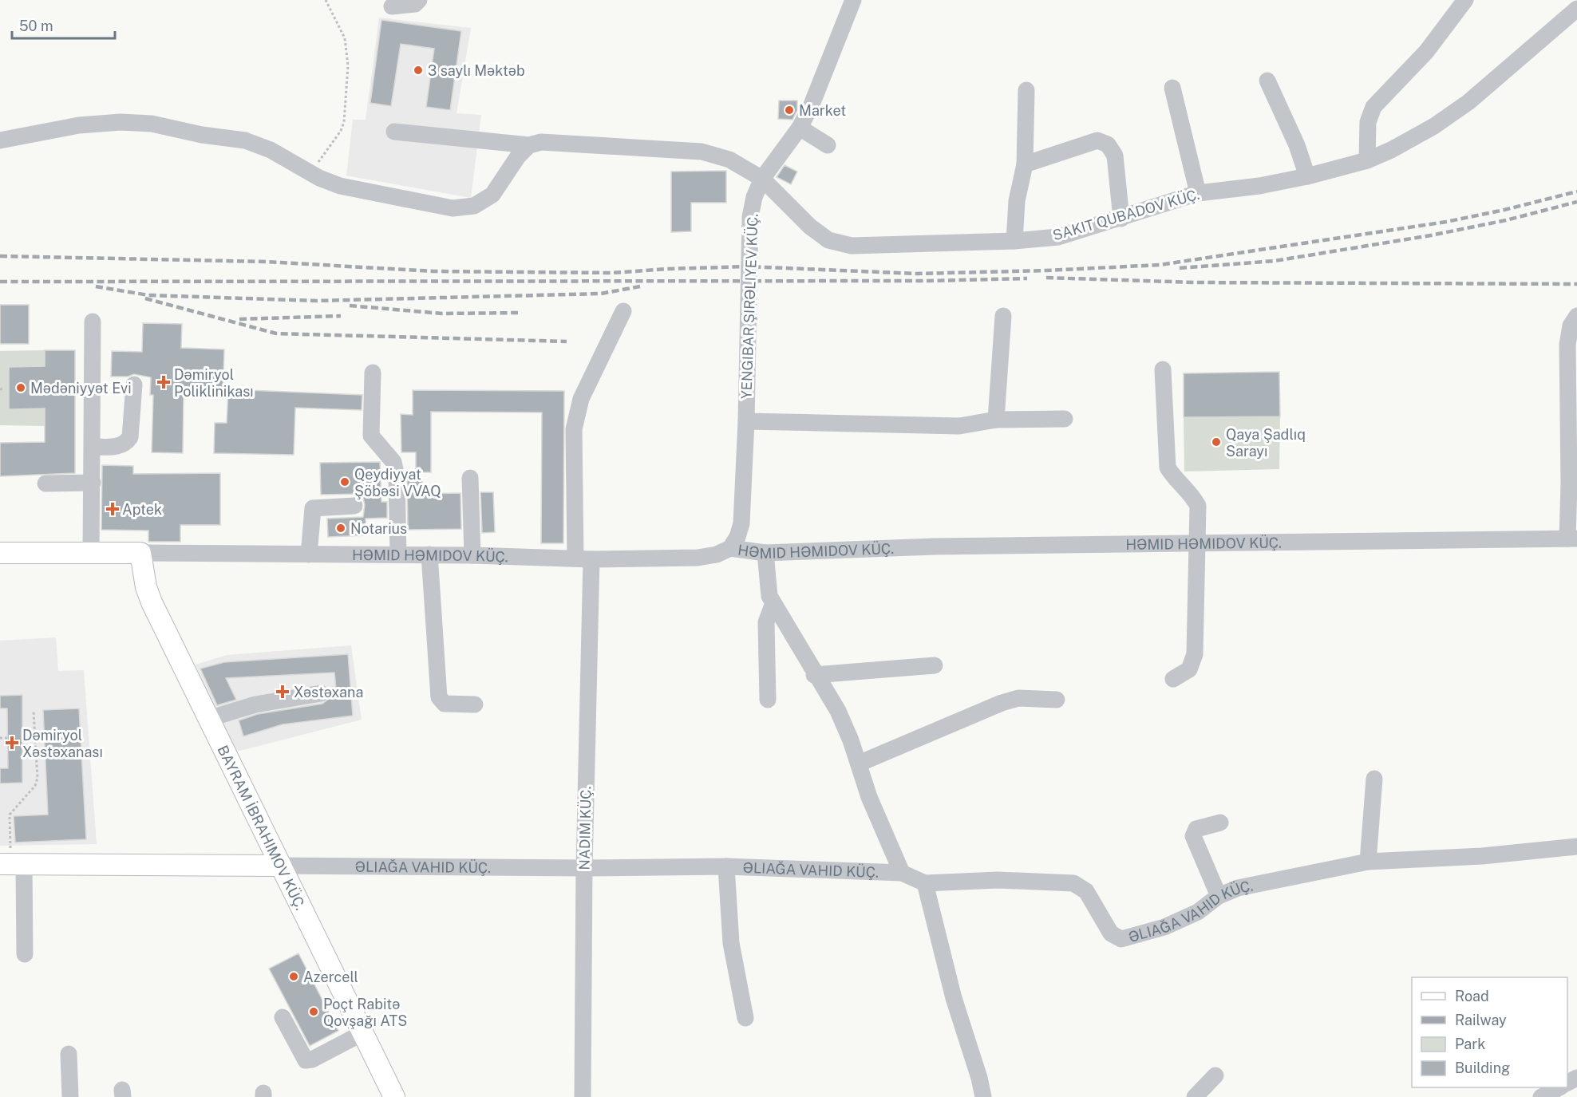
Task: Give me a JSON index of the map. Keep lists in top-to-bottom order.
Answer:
{
  "streets": {
    "main road": ["HƏMID HƏMIDOV KÜÇ.", "BAYRAM İBRAHIMOV KÜÇ.", "ƏLIAĞA VAHID KÜÇ."],
    "street": ["SAKIT QUBADOV KÜÇ.", "YENGIBAR ŞIRƏLIYEV KÜÇ.", "NADIM KÜÇ."]
  },
  "crossings": [
    ["SAKIT QUBADOV KÜÇ.", "YENGIBAR ŞIRƏLIYEV KÜÇ."],
    ["YENGIBAR ŞIRƏLIYEV KÜÇ.", "HƏMID HƏMIDOV KÜÇ."],
    ["HƏMID HƏMIDOV KÜÇ.", "BAYRAM İBRAHIMOV KÜÇ."],
    ["HƏMID HƏMIDOV KÜÇ.", "NADIM KÜÇ."],
    ["BAYRAM İBRAHIMOV KÜÇ.", "ƏLIAĞA VAHID KÜÇ."],
    ["NADIM KÜÇ.", "ƏLIAĞA VAHID KÜÇ."]
  ],
  "places": {
    "other": [
      "3 saylı Məktəb",
      "Market",
      "Mədəniyyət Evi",
      "Qaya Şadlıq Sarayı",
      "Qeydiyyat Şöbəsi VVAQ",
      "Notarius",
      "Azercell",
      "Poçt Rabitə Qovşağı ATS"
    ],
    "health": [
      "Dəmiryol Poliklinikası",
      "Aptek",
      "Xəstəxana",
      "Dəmiryol Xəstəxanası"
    ]
  },
  "legend": [
    "Road",
    "Railway",
    "Park",
    "Building"
  ],
  "scale_bar": "50 m"
}
